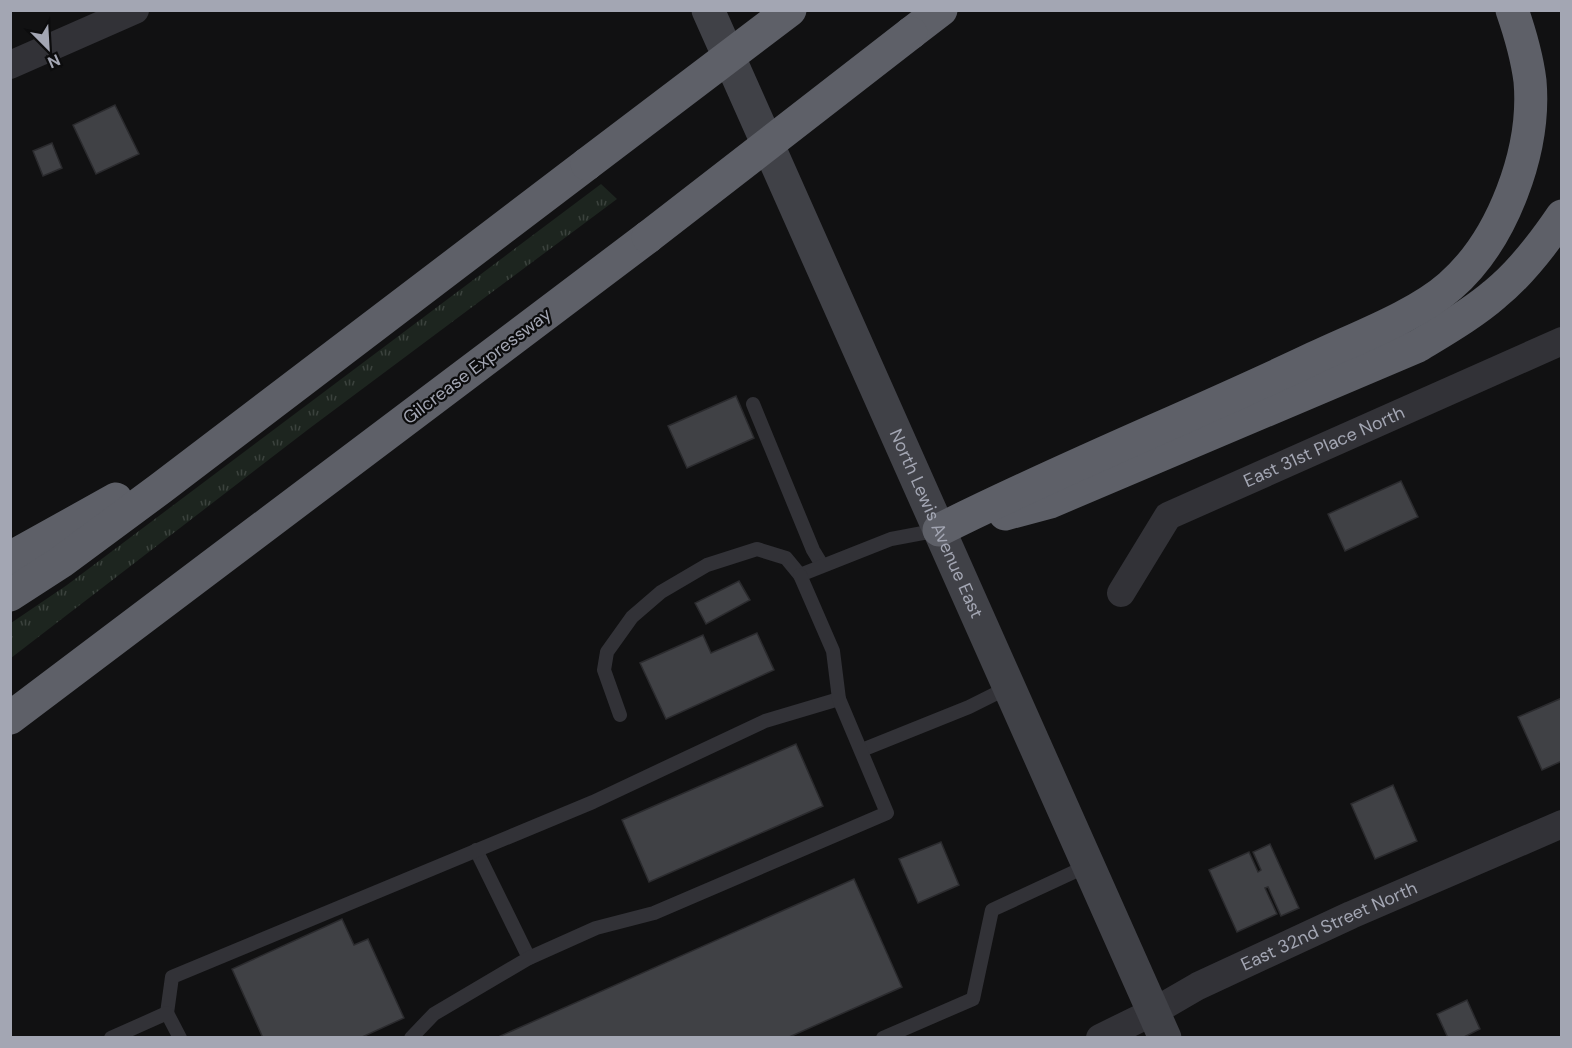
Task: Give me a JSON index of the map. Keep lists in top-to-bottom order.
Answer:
{
  "streets": {
    "highway": ["Gilcrease Expressway"],
    "main road": ["North Lewis Avenue East"],
    "street": ["East 31st Place North", "East 32nd Street North"]
  },
  "crossings": [
    ["North Lewis Avenue East", "East 32nd Street North"]
  ],
  "north": "bottom right"
}
